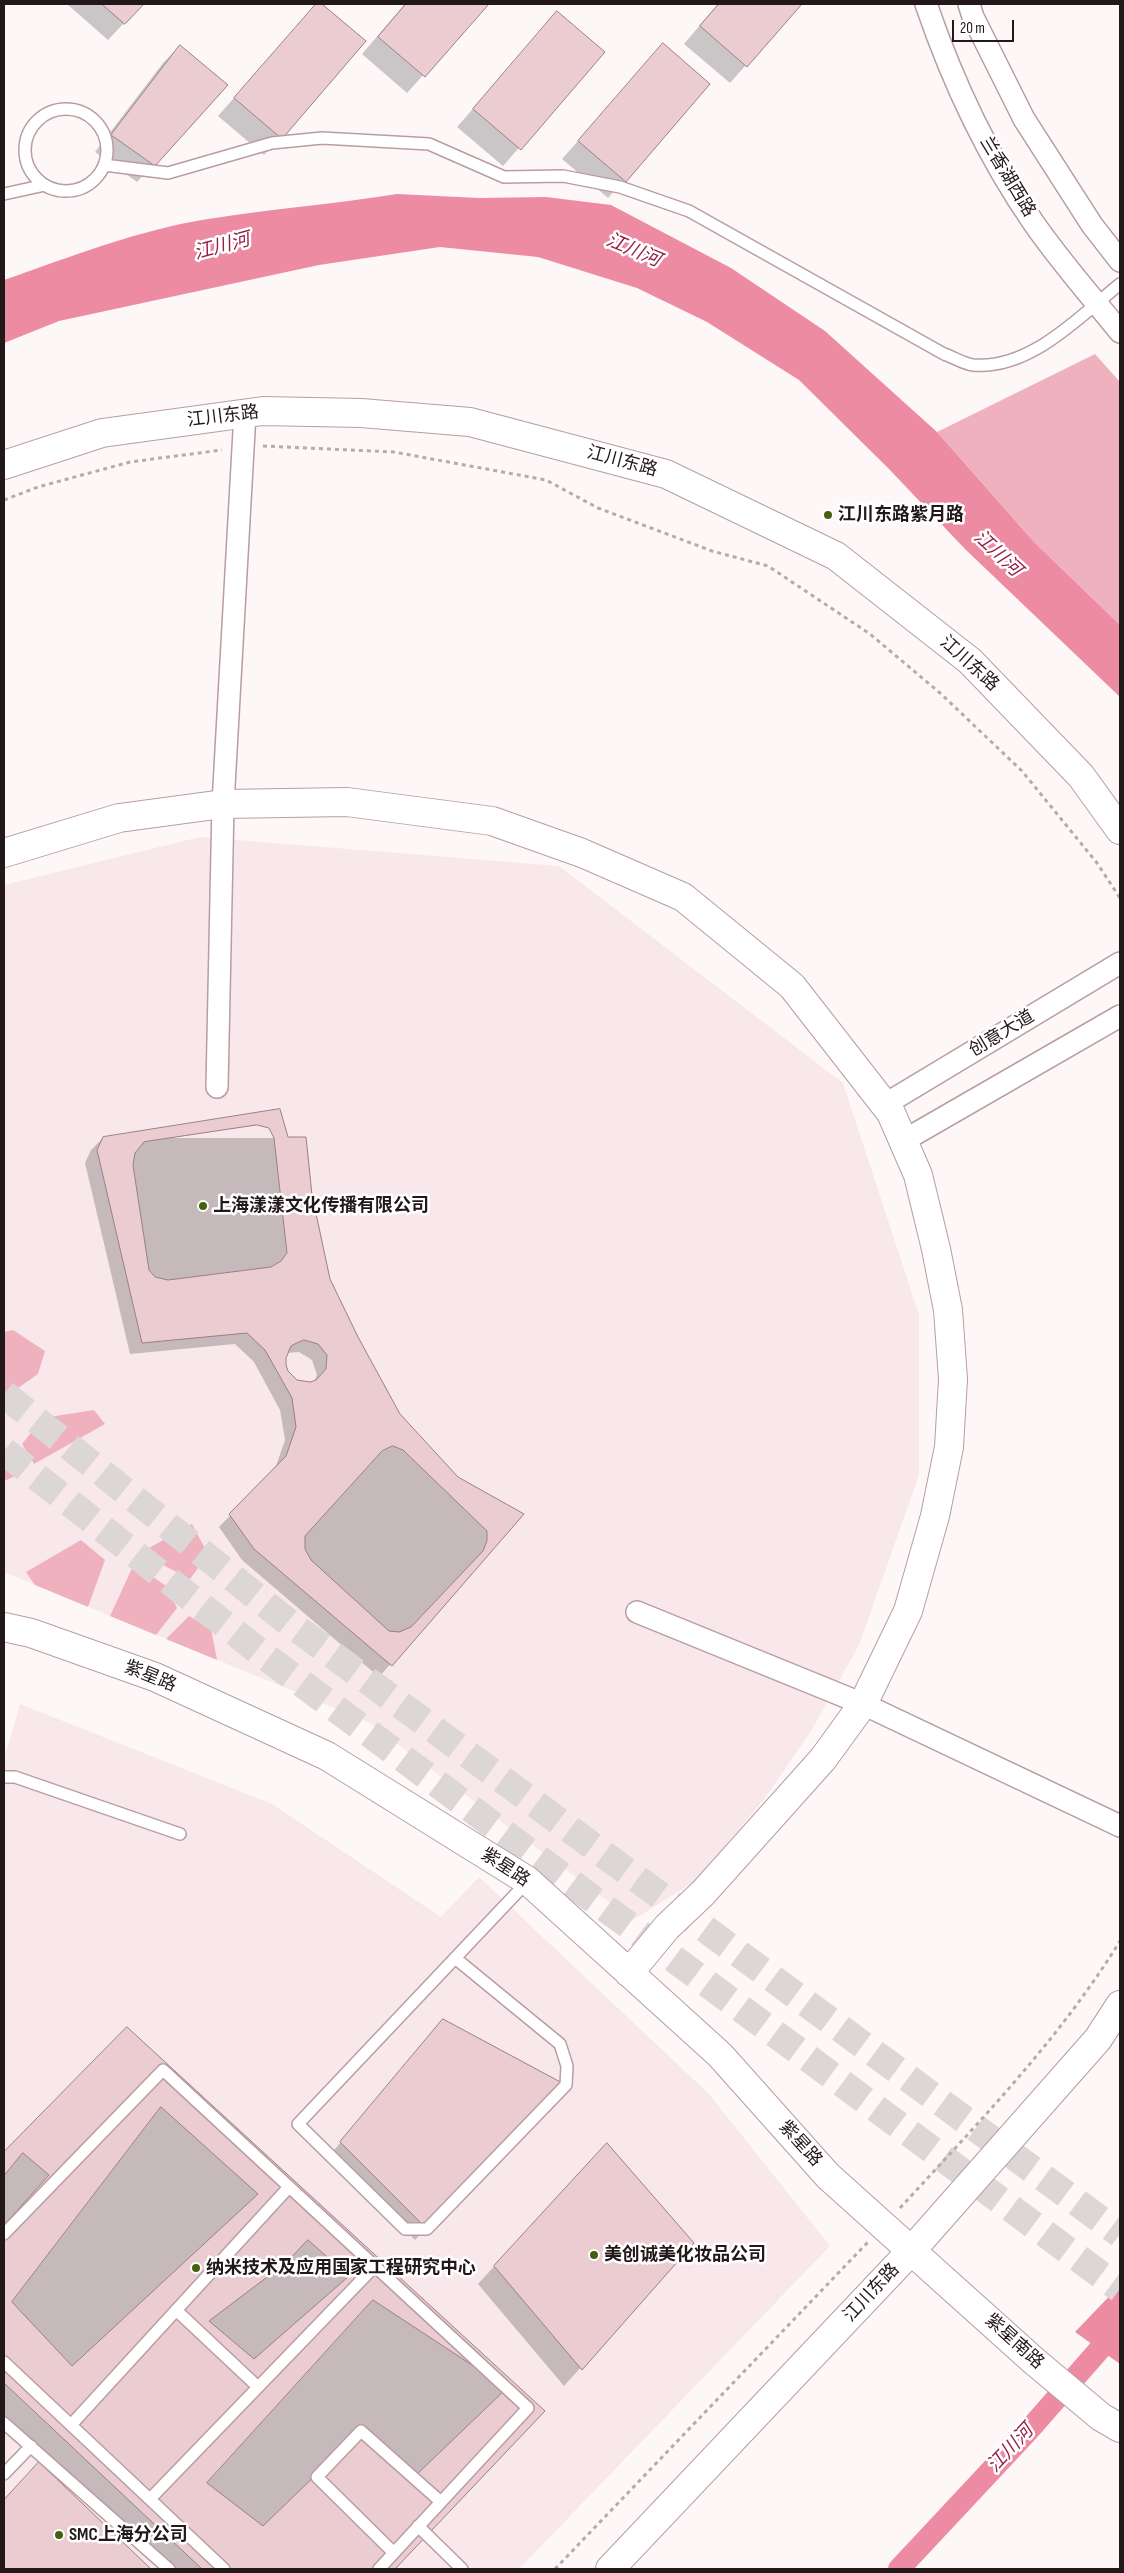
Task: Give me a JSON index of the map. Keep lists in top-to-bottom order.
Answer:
{
  "streets": {
    "street": [
      "兰香湖西路",
      "江川东路",
      "创意大道",
      "紫星路",
      "紫星南路"
    ]
  },
  "crossings": [
    ["江川东路", "紫星路"],
    ["江川东路", "紫星南路"],
    ["紫星路", "紫星南路"]
  ],
  "water": ["江川河"],
  "places": [
    "江川东路紫月路",
    "上海漾漾文化传播有限公司",
    "美创诚美化妆品公司",
    "纳米技术及应用国家工程研究中心",
    "SMC上海分公司"
  ],
  "scale_bar": "20 m"
}
